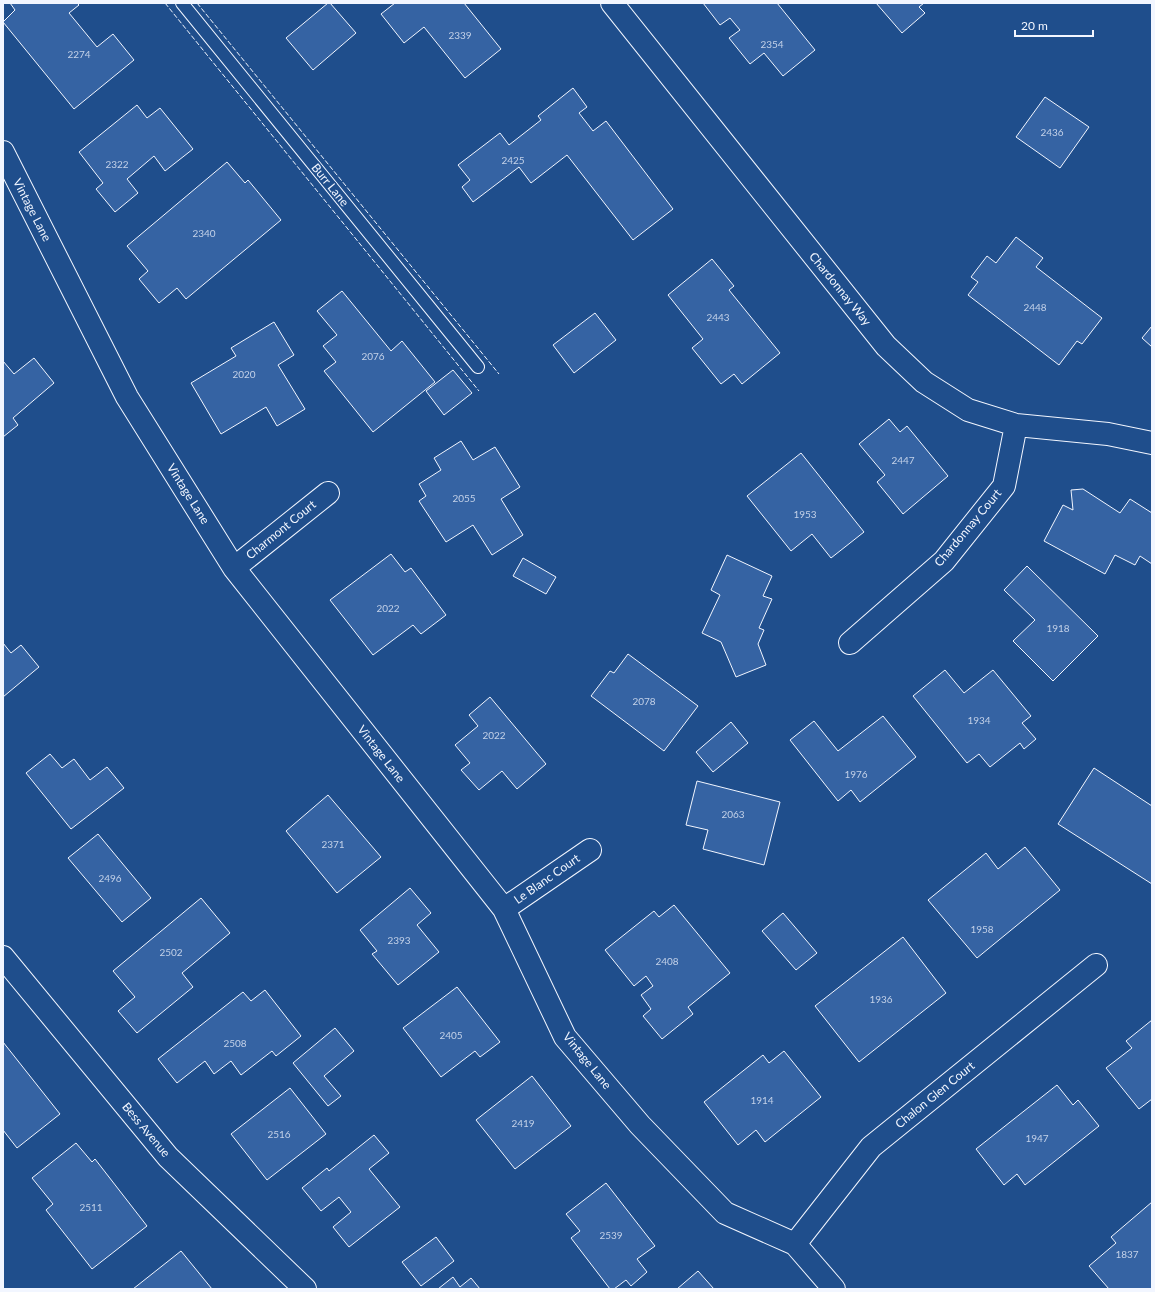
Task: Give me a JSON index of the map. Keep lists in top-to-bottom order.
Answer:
{
  "streets": {
    "street": [
      "Vintage Lane",
      "Chardonnay Way",
      "Chardonnay Court",
      "Charmont Court",
      "Le Blanc Court",
      "Chalon Glen Court",
      "Bess Avenue"
    ],
    "lane": ["Burr Lane"]
  },
  "crossings": [
    ["Vintage Lane", "Charmont Court"],
    ["Vintage Lane", "Le Blanc Court"],
    ["Vintage Lane", "Chalon Glen Court"],
    ["Chardonnay Way", "Chardonnay Court"]
  ],
  "house_numbers": [
    "2339",
    "2354",
    "2274",
    "2436",
    "2425",
    "2322",
    "2340",
    "2448",
    "2443",
    "2076",
    "2020",
    "2447",
    "2055",
    "1953",
    "2022",
    "1918",
    "2078",
    "1934",
    "2022",
    "1976",
    "2063",
    "2371",
    "2496",
    "1958",
    "2393",
    "2502",
    "2408",
    "1936",
    "2405",
    "2508",
    "1914",
    "2419",
    "2516",
    "1947",
    "2511",
    "2539",
    "1837"
  ],
  "scale_bar": "20 m"
}
